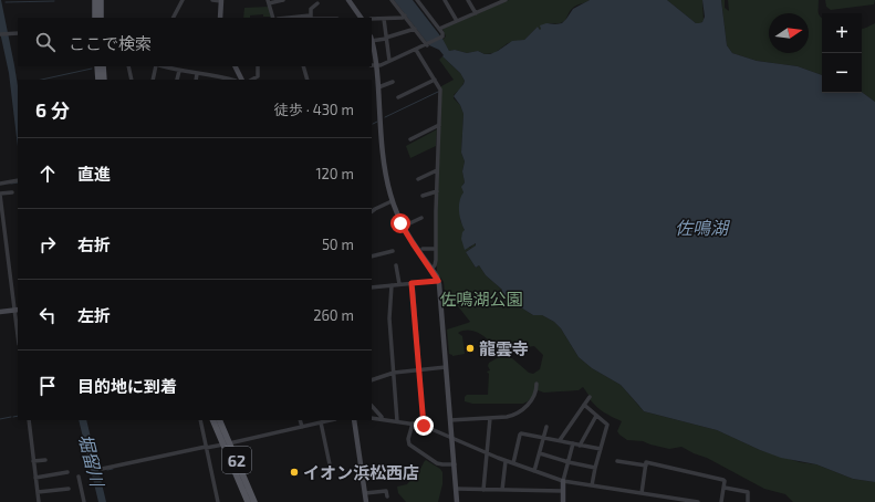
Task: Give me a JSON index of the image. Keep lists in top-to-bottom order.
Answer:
{
  "streets": {
    "main road": ["62"]
  },
  "water": ["佐鳴湖", "堀留川"],
  "parks": ["佐鳴湖公園"],
  "places": ["龍雲寺", "イオン浜松西店"],
  "north": "right",
  "page": {
    "map_buttons": ["+", "−"],
    "search": "ここで検索",
    "heading": ["6 分", "徒歩 · 430 m"],
    "list": [
      ["直進", "120 m"],
      ["右折", "50 m"],
      ["左折", "260 m"],
      "目的地に到着"
    ]
  }
}
